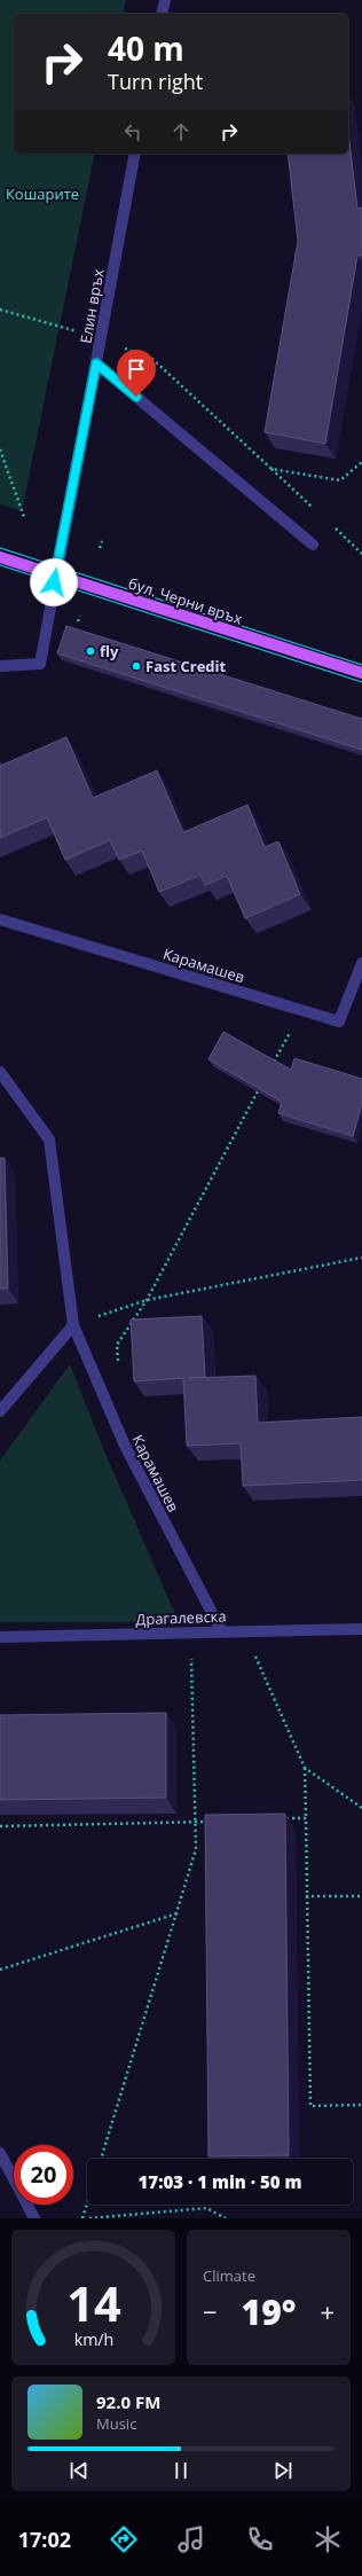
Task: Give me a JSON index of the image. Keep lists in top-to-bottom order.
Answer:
{
  "streets": {
    "main road": ["бул. Черни връх"],
    "street": ["Елин връх", "Карамашев", "Драгалевска"]
  },
  "crossings": [
    ["Елин връх", "бул. Черни връх"],
    ["Карамашев", "Драгалевска"]
  ],
  "parks": ["Кошарите"],
  "places": ["fly", "Fast Credit"],
  "page": {
    "turn": ["40 m", "Turn right"],
    "limit": "20",
    "trip": "17:03 · 1 min · 50 m",
    "tile": "Climate",
    "heat": ["−", "19°", "+"],
    "song": ["92.0 FM", "Music"],
    "tabs": "17:02",
    "gauge": ["14", "km/h"]
  }
}
